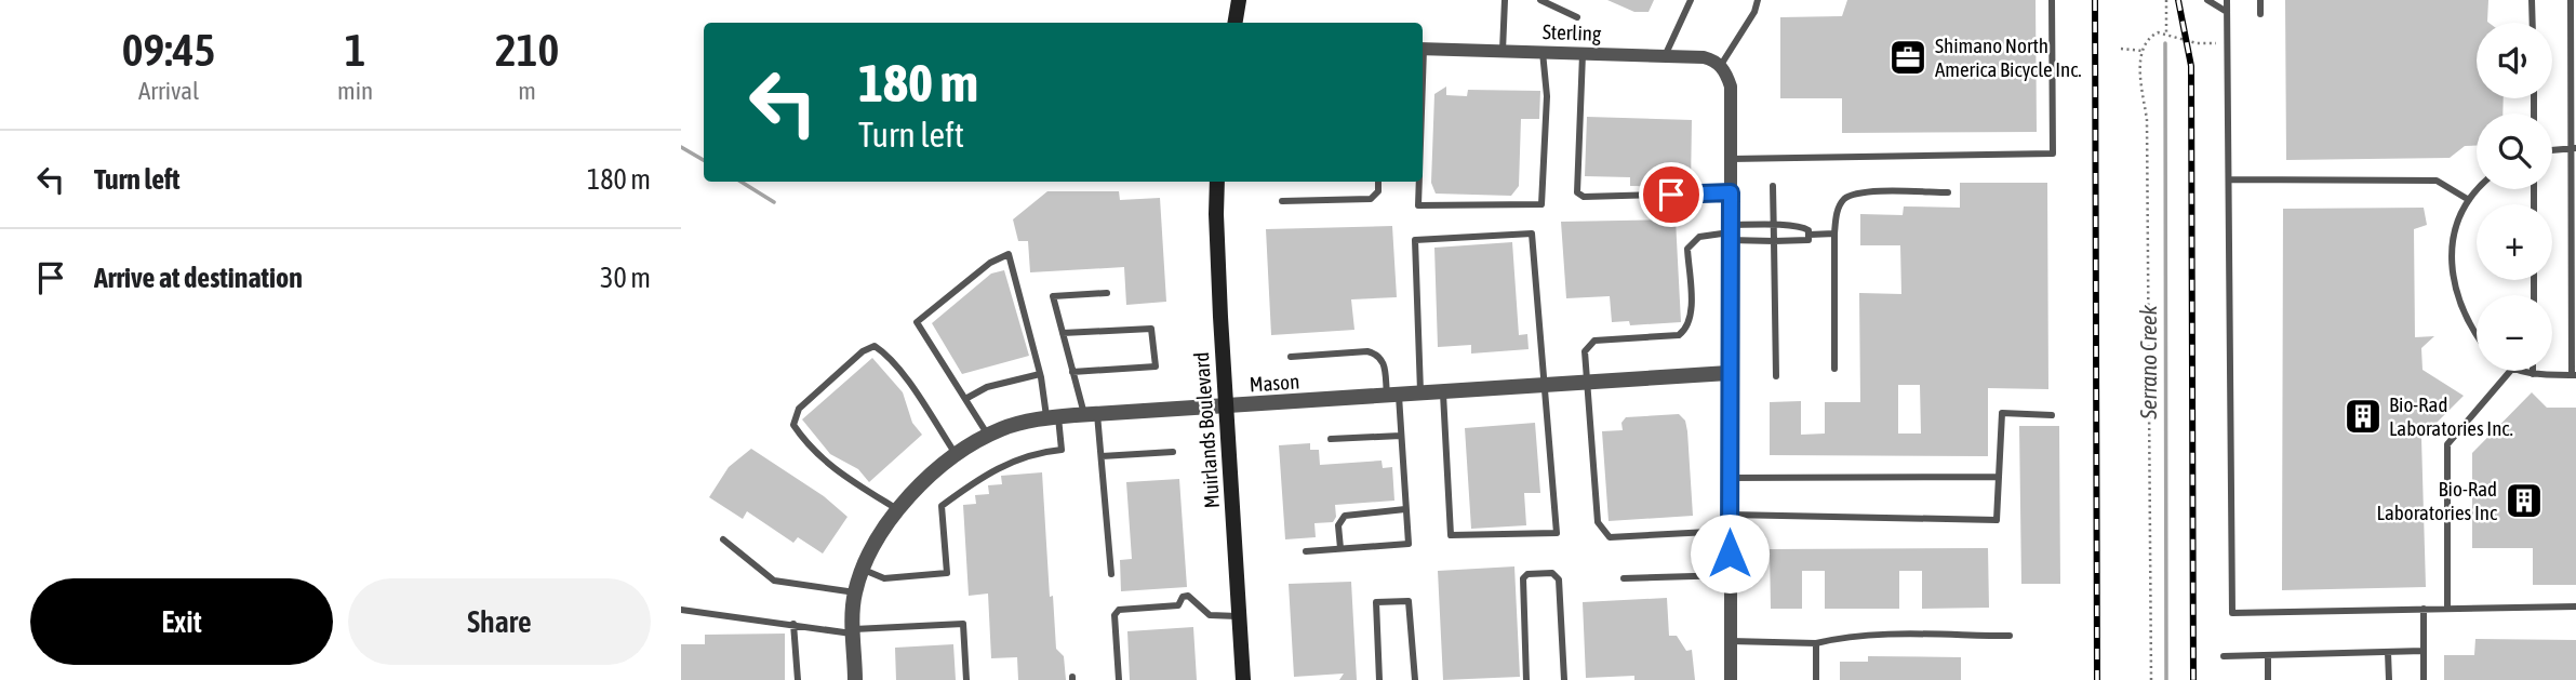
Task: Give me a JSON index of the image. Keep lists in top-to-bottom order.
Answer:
{
  "streets": {
    "main road": ["Muirlands Boulevard"],
    "street": ["Sterling", "Mason"]
  },
  "crossings": [
    ["Mason", "Muirlands Boulevard"]
  ],
  "water": ["Serrano Creek"],
  "places": {
    "office": ["Shimano North America Bicycle Inc."],
    "building": ["Bio-Rad Laboratories Inc.", "Bio-Rad Laboratories Inc"]
  },
  "page": {
    "eta": [
      "09:45",
      "Arrival",
      "1",
      "min",
      "210",
      "m"
    ],
    "map_buttons": ["+", "−"],
    "turn": ["180 m", "Turn left"],
    "list": [
      {
        "name": "Turn left",
        "value": "180 m"
      },
      {
        "name": "Arrive at destination",
        "value": "30 m"
      }
    ],
    "buttons": ["Exit", "Share"]
  }
}
